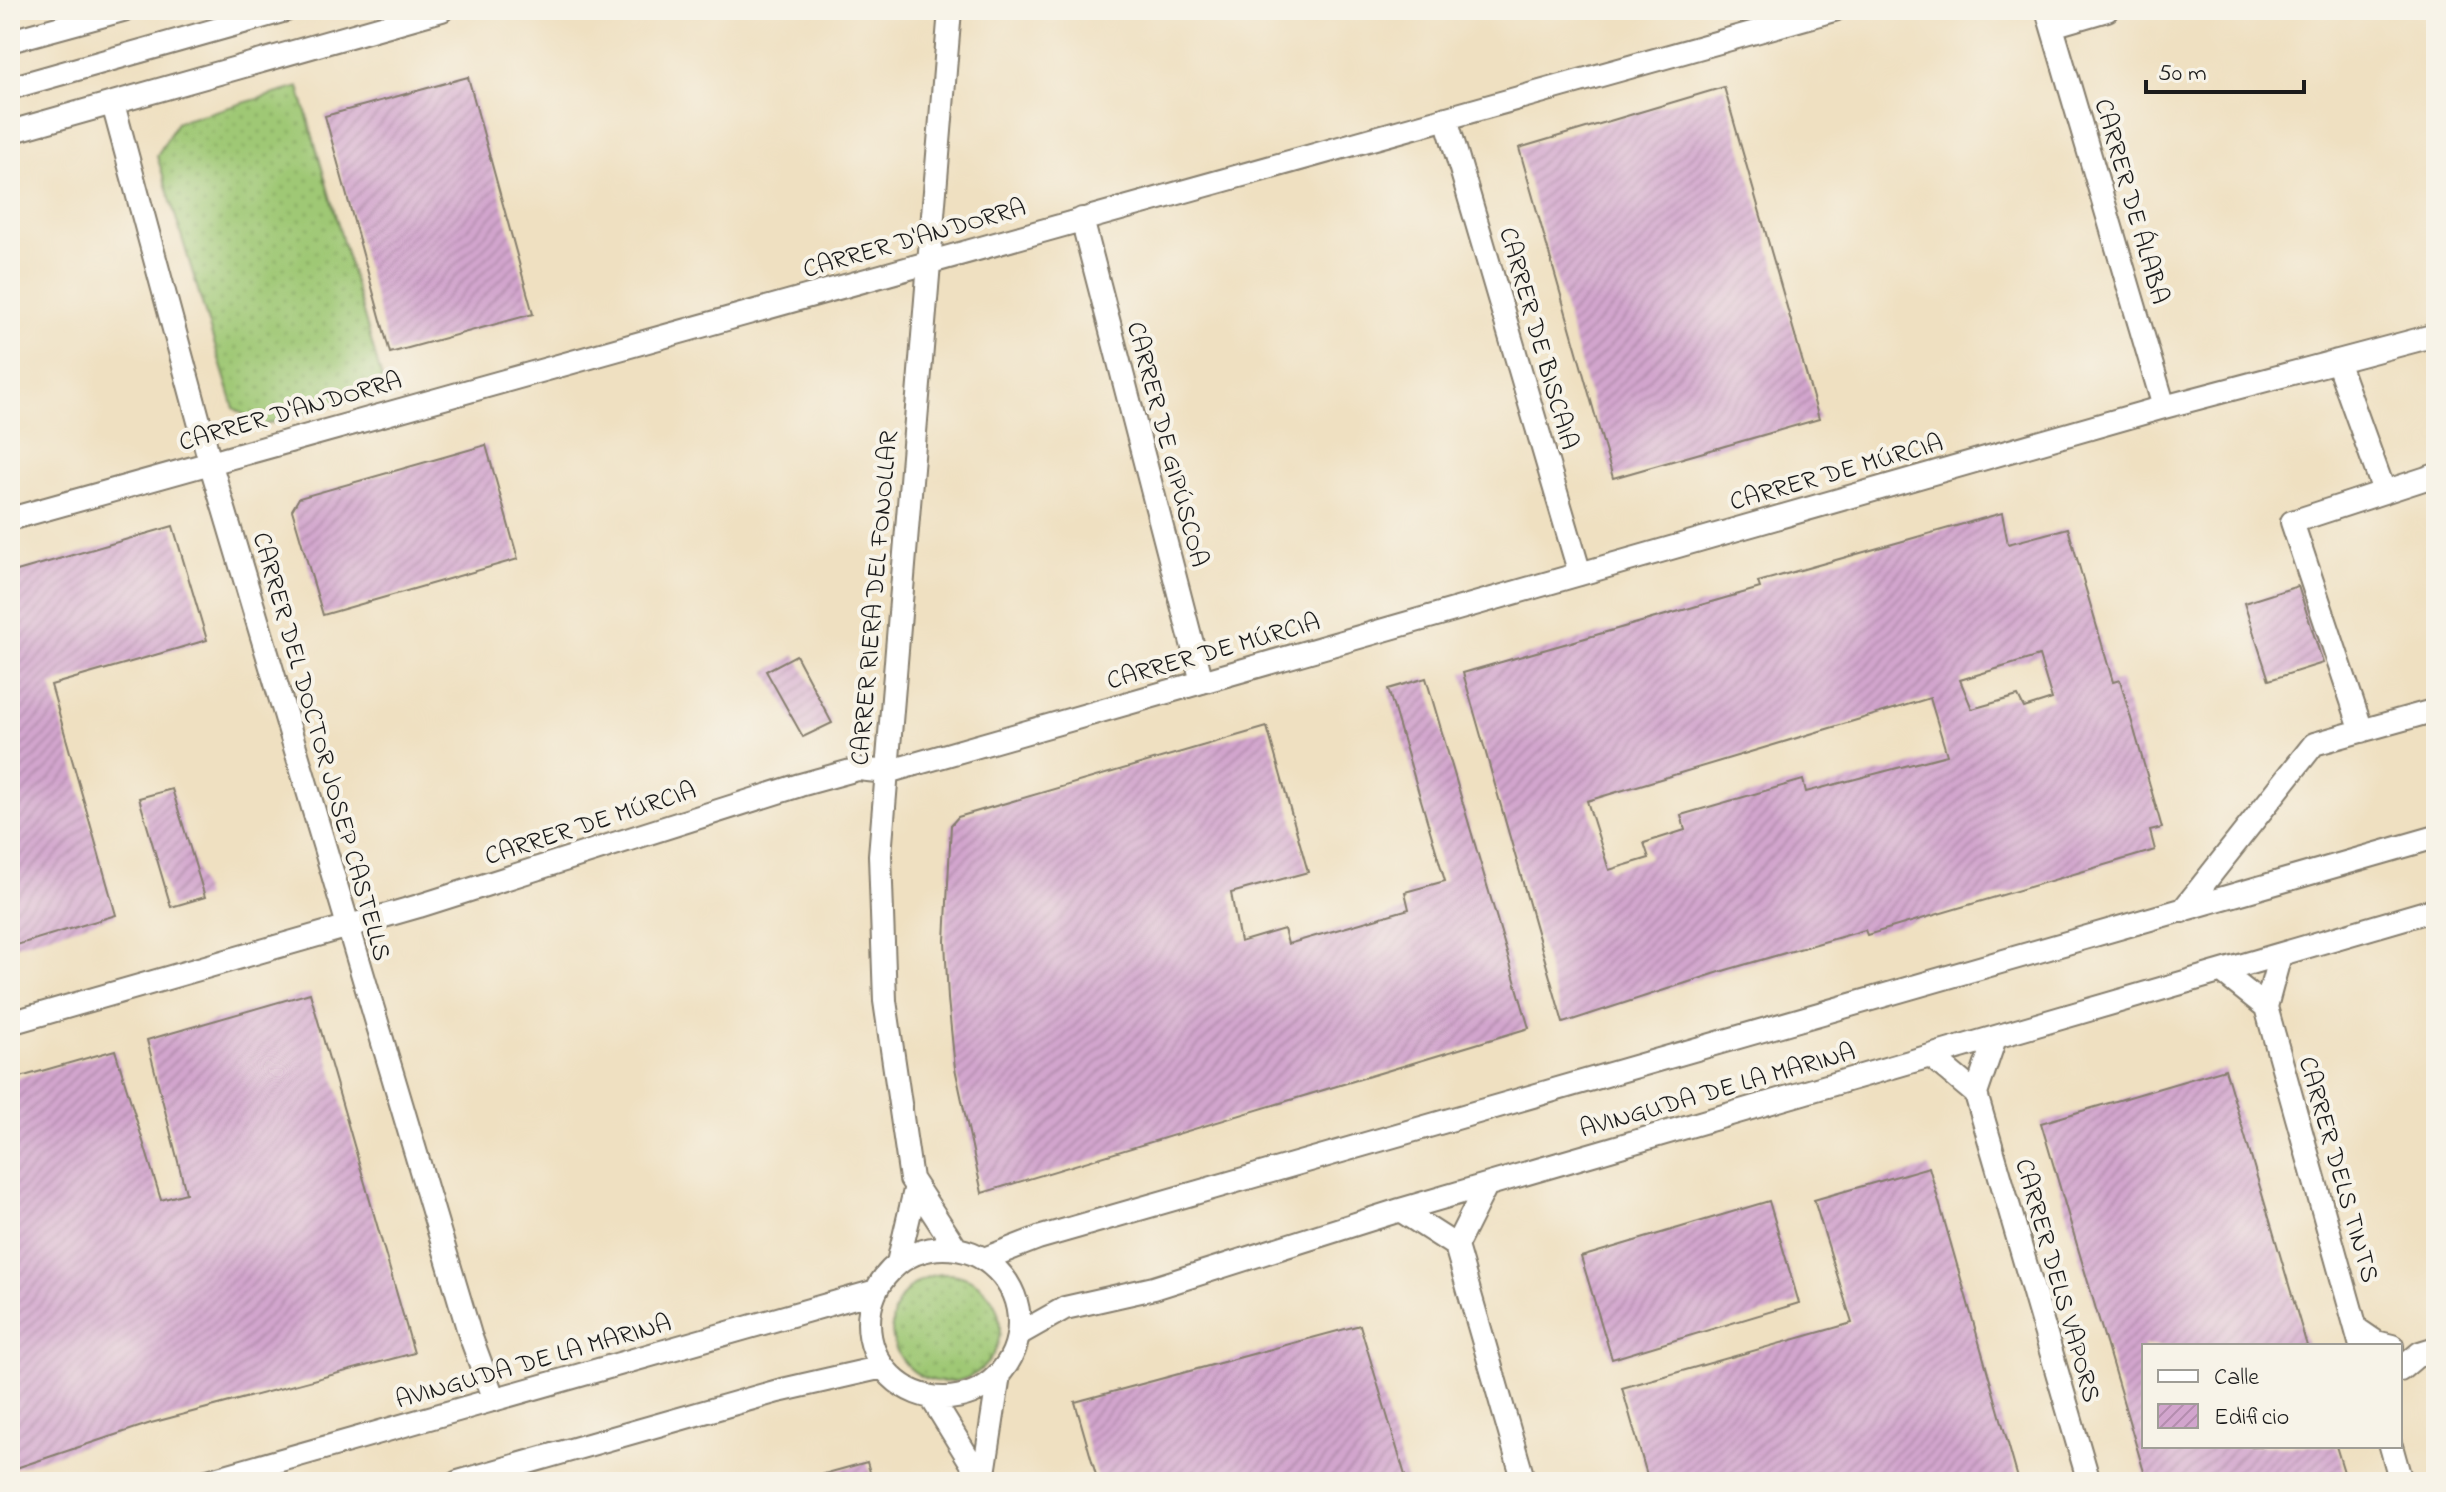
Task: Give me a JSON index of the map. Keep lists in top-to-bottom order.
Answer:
{
  "streets": {
    "street": [
      "CARRER DE ÁLABA",
      "CARRER D'ANDORRA",
      "CARRER DE BISCAIA",
      "CARRER DE GIPÚSCOA",
      "CARRER DE MÚRCIA",
      "CARRER RIERA DEL FONOLLAR",
      "CARRER DEL DOCTOR JOSEP CASTELLS",
      "AVINGUDA DE LA MARINA",
      "CARRER DELS TINTS",
      "CARRER DELS VAPORS"
    ]
  },
  "crossings": [
    ["CARRER DE ÁLABA", "CARRER DE MÚRCIA"],
    ["CARRER D'ANDORRA", "CARRER DE BISCAIA"],
    ["CARRER D'ANDORRA", "CARRER DE GIPÚSCOA"],
    ["CARRER D'ANDORRA", "CARRER RIERA DEL FONOLLAR"],
    ["CARRER D'ANDORRA", "CARRER DEL DOCTOR JOSEP CASTELLS"],
    ["CARRER DE BISCAIA", "CARRER DE MÚRCIA"],
    ["CARRER DE GIPÚSCOA", "CARRER DE MÚRCIA"],
    ["CARRER DE MÚRCIA", "CARRER RIERA DEL FONOLLAR"],
    ["CARRER DE MÚRCIA", "CARRER DEL DOCTOR JOSEP CASTELLS"],
    ["CARRER DEL DOCTOR JOSEP CASTELLS", "AVINGUDA DE LA MARINA"]
  ],
  "legend": ["Calle", "Edificio"],
  "scale_bar": "50 m"
}
